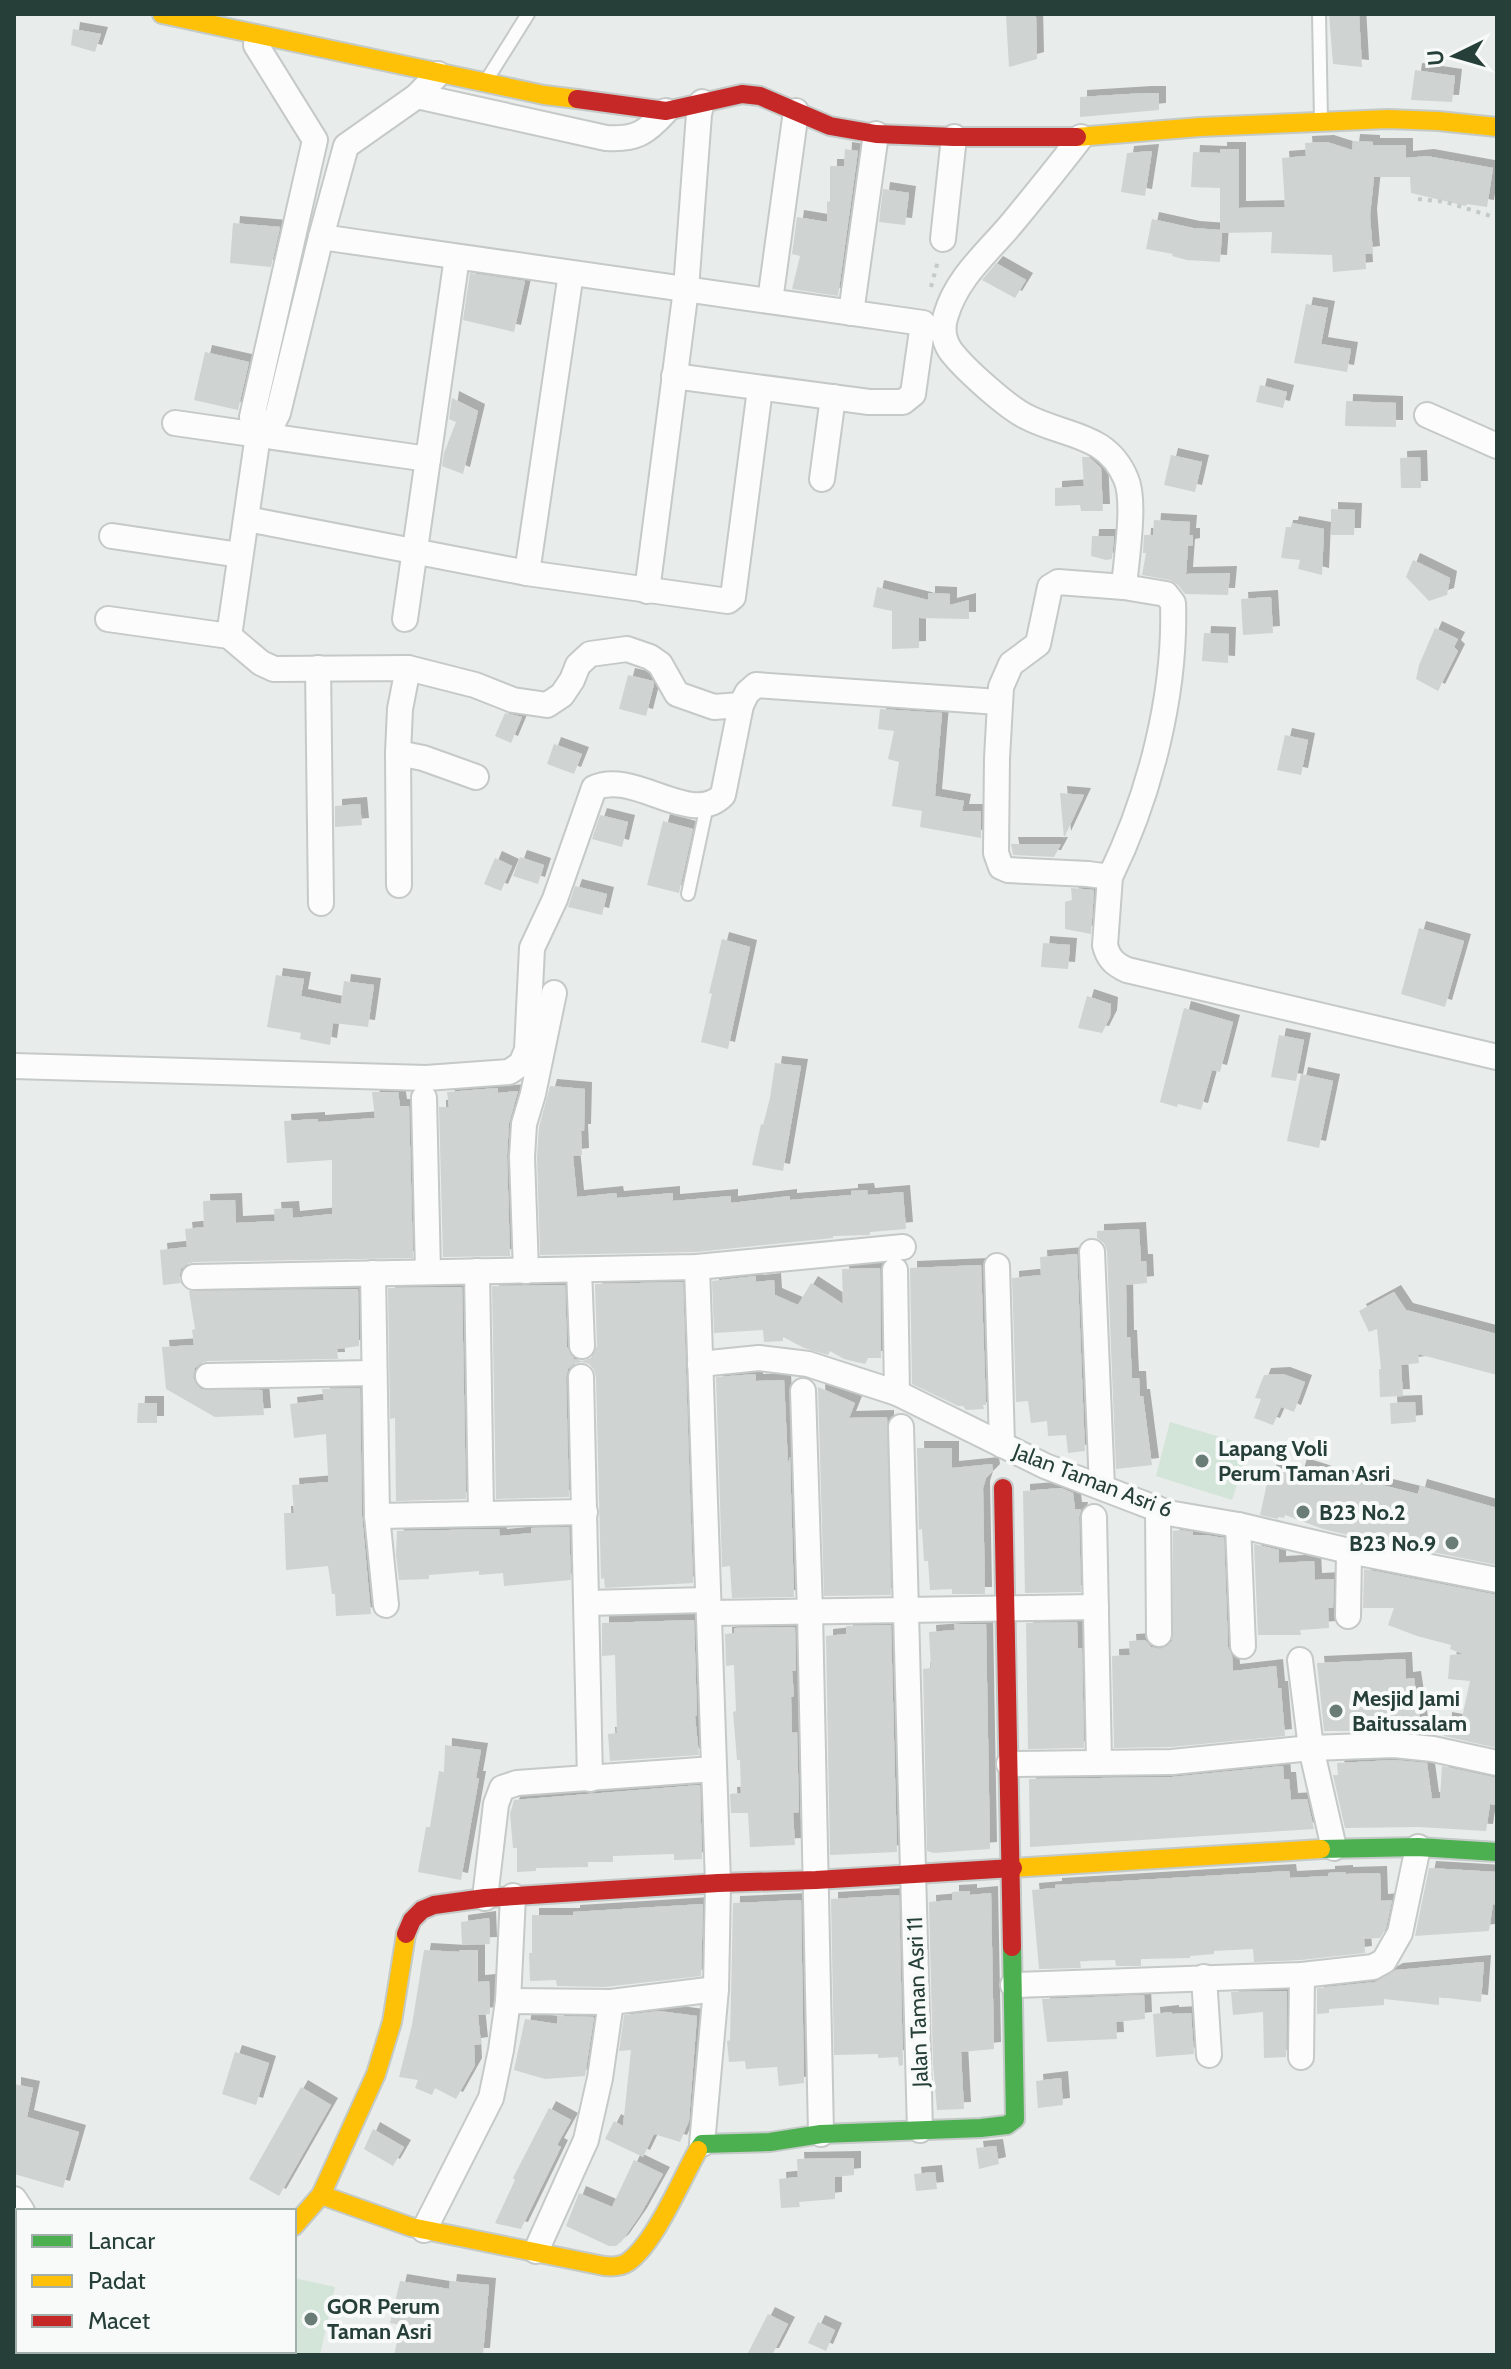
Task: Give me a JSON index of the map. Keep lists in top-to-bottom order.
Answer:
{
  "streets": {
    "street": ["Jalan Taman Asri 6", "Jalan Taman Asri 11"]
  },
  "places": [
    "Lapang Voli Perum Taman Asri",
    "B23 No.2",
    "B23 No.9",
    "Mesjid Jami Baitussalam",
    "GOR Perum Taman Asri"
  ],
  "legend": ["Lancar", "Padat", "Macet"],
  "north": "left"
}
